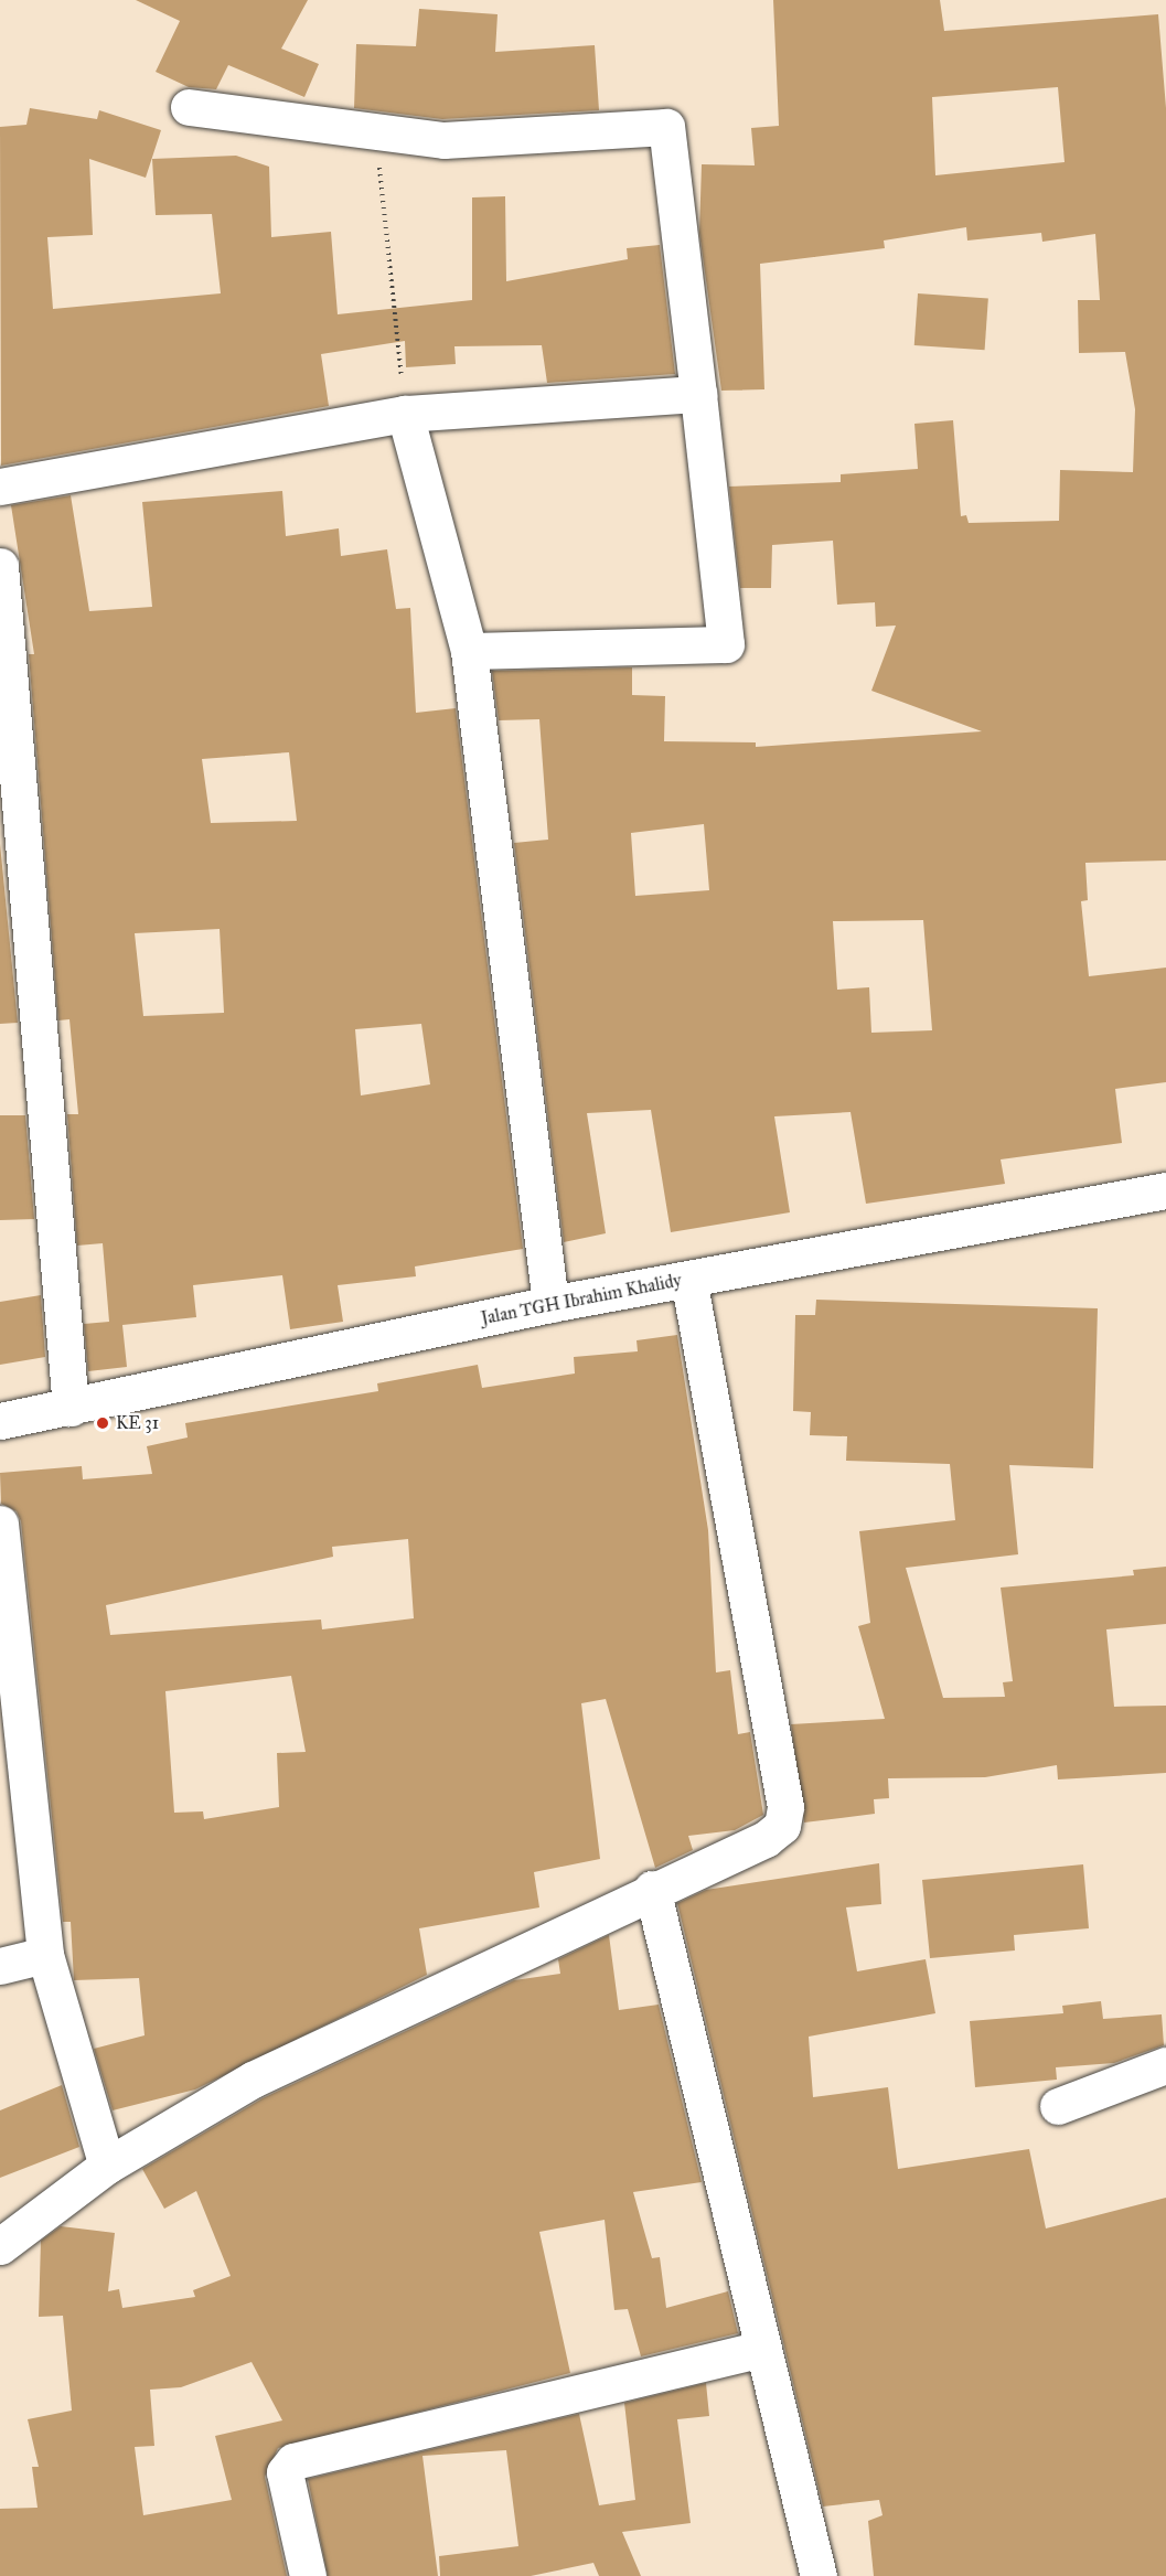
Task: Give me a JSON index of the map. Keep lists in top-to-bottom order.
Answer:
{
  "streets": {
    "street": ["Jalan TGH Ibrahim Khalidy"]
  },
  "places": ["KE 31"]
}
